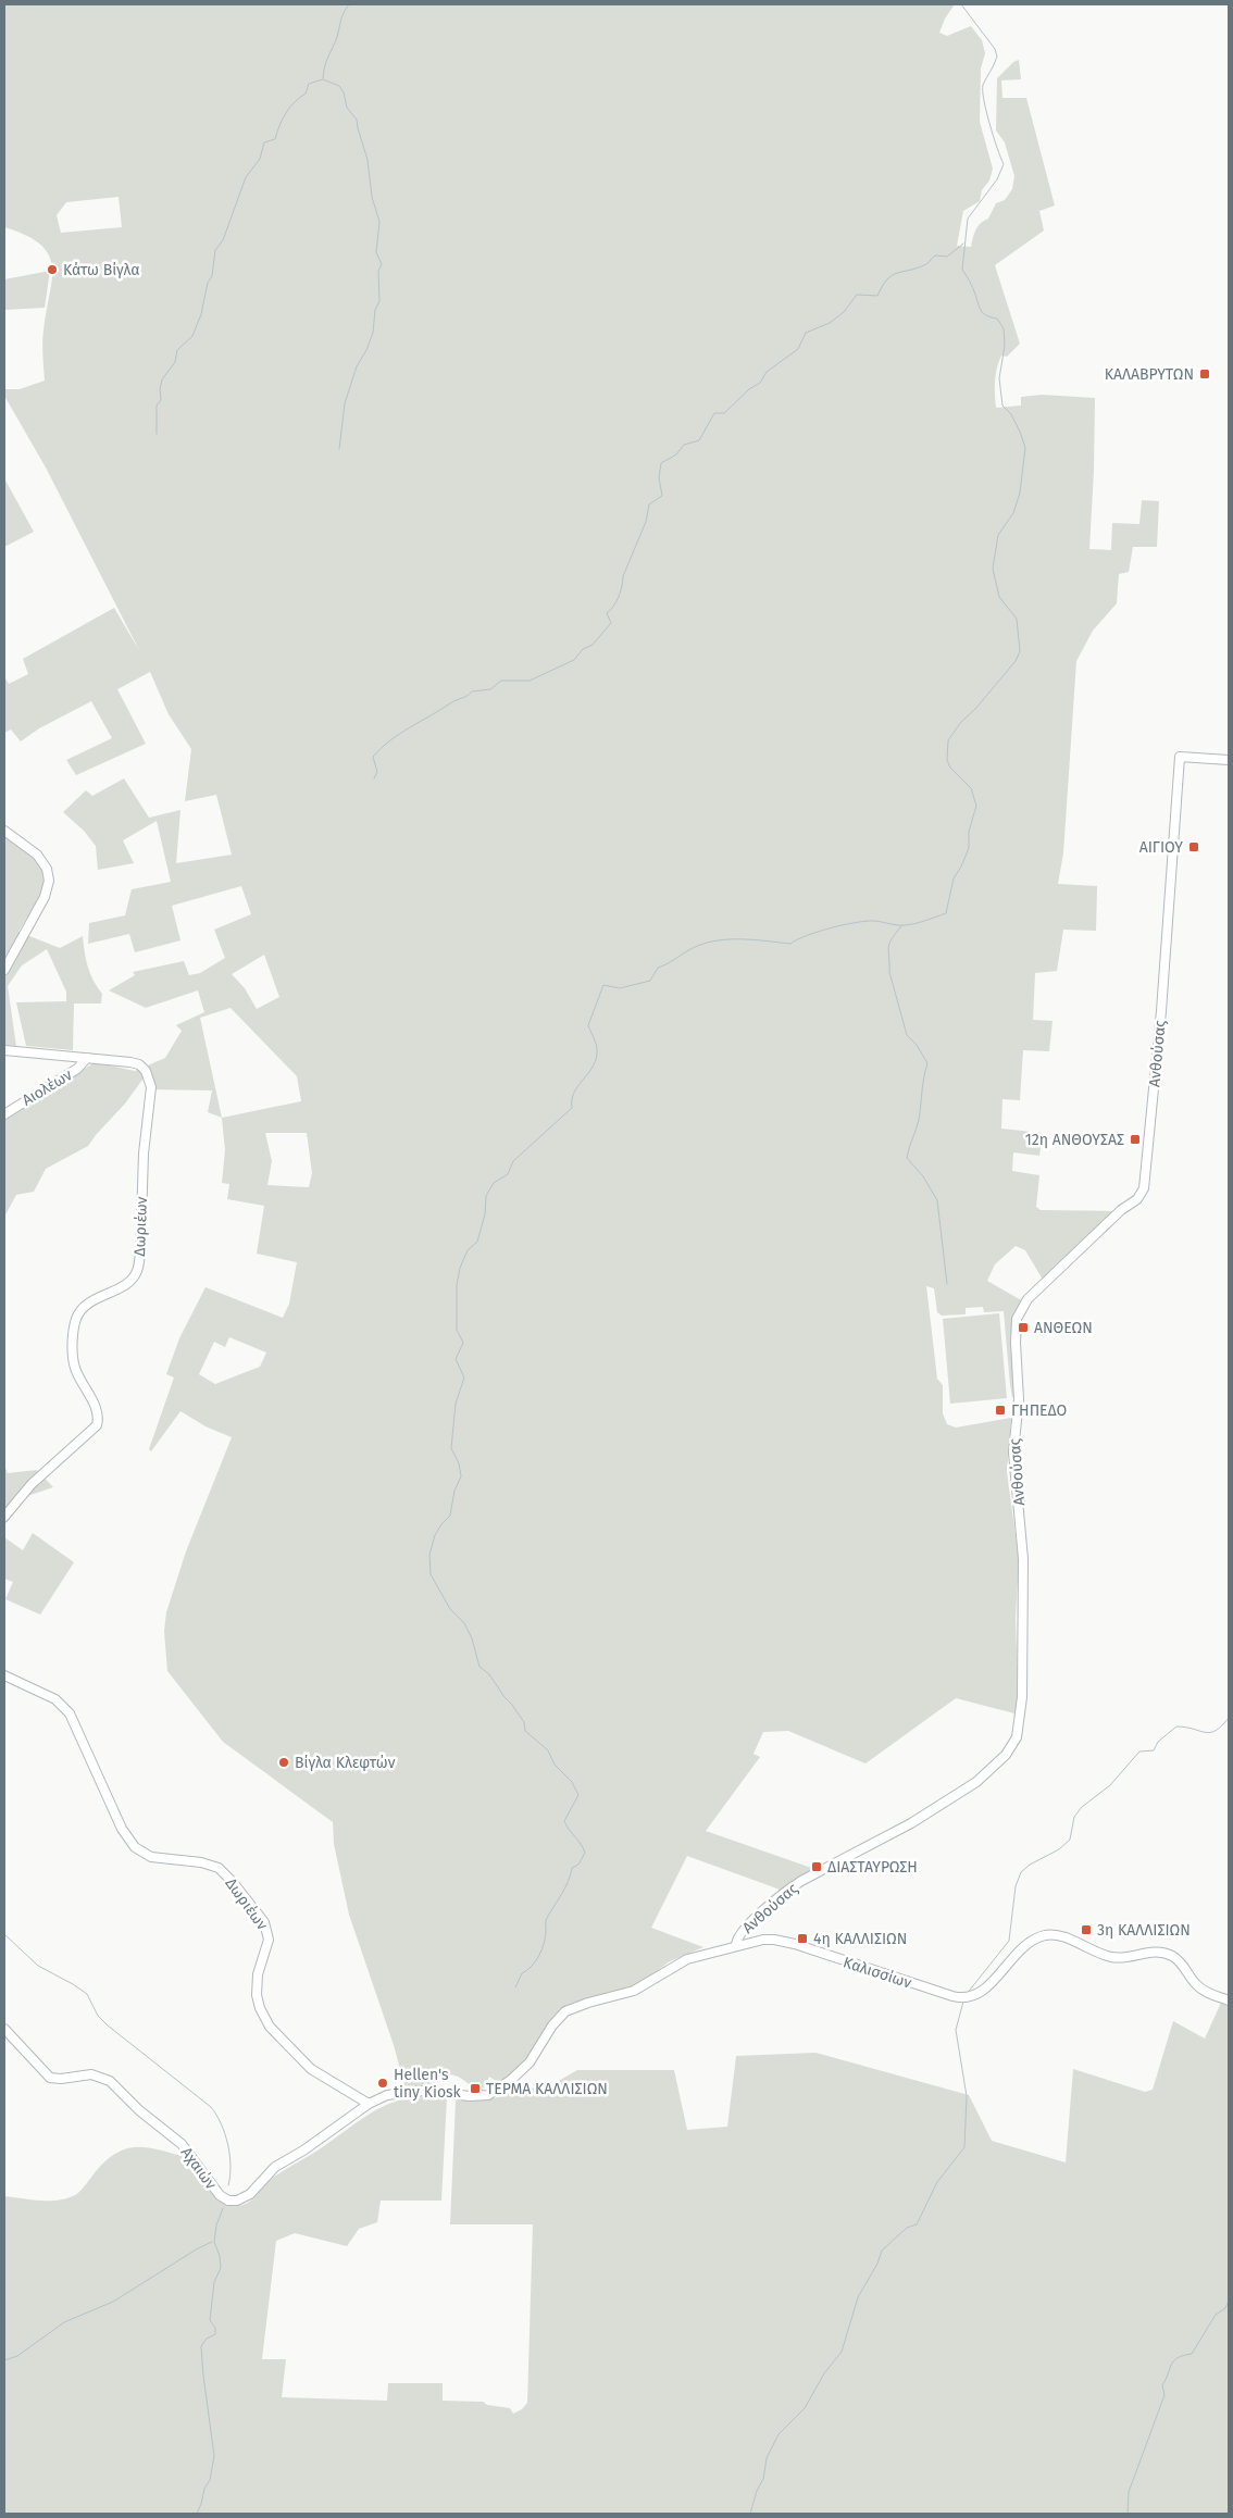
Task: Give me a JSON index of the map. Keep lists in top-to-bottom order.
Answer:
{
  "streets": {
    "street": [
      "Ανθούσας",
      "Αιολέων",
      "Δωριέων",
      "Καλισσίων",
      "Αχαιών"
    ]
  },
  "crossings": [
    ["Ανθούσας", "Καλισσίων"],
    ["Αιολέων", "Δωριέων"],
    ["Δωριέων", "Αχαιών"],
    ["Καλισσίων", "Αχαιών"]
  ],
  "places": {
    "other": ["Κάτω Βίγλα", "Βίγλα Κλεφτών", "Hellen's tiny Kiosk"],
    "transit": [
      "ΚΑΛΑΒΡΥΤΩΝ",
      "ΑΙΓΙΟΥ",
      "12η ΑΝΘΟΥΣΑΣ",
      "ΑΝΘΕΩΝ",
      "ΓΗΠΕΔΟ",
      "ΔΙΑΣΤΑΥΡΩΣΗ",
      "3η ΚΑΛΛΙΣΙΩΝ",
      "4η ΚΑΛΛΙΣΙΩΝ",
      "ΤΕΡΜΑ ΚΑΛΛΙΣΙΩΝ"
    ]
  }
}
